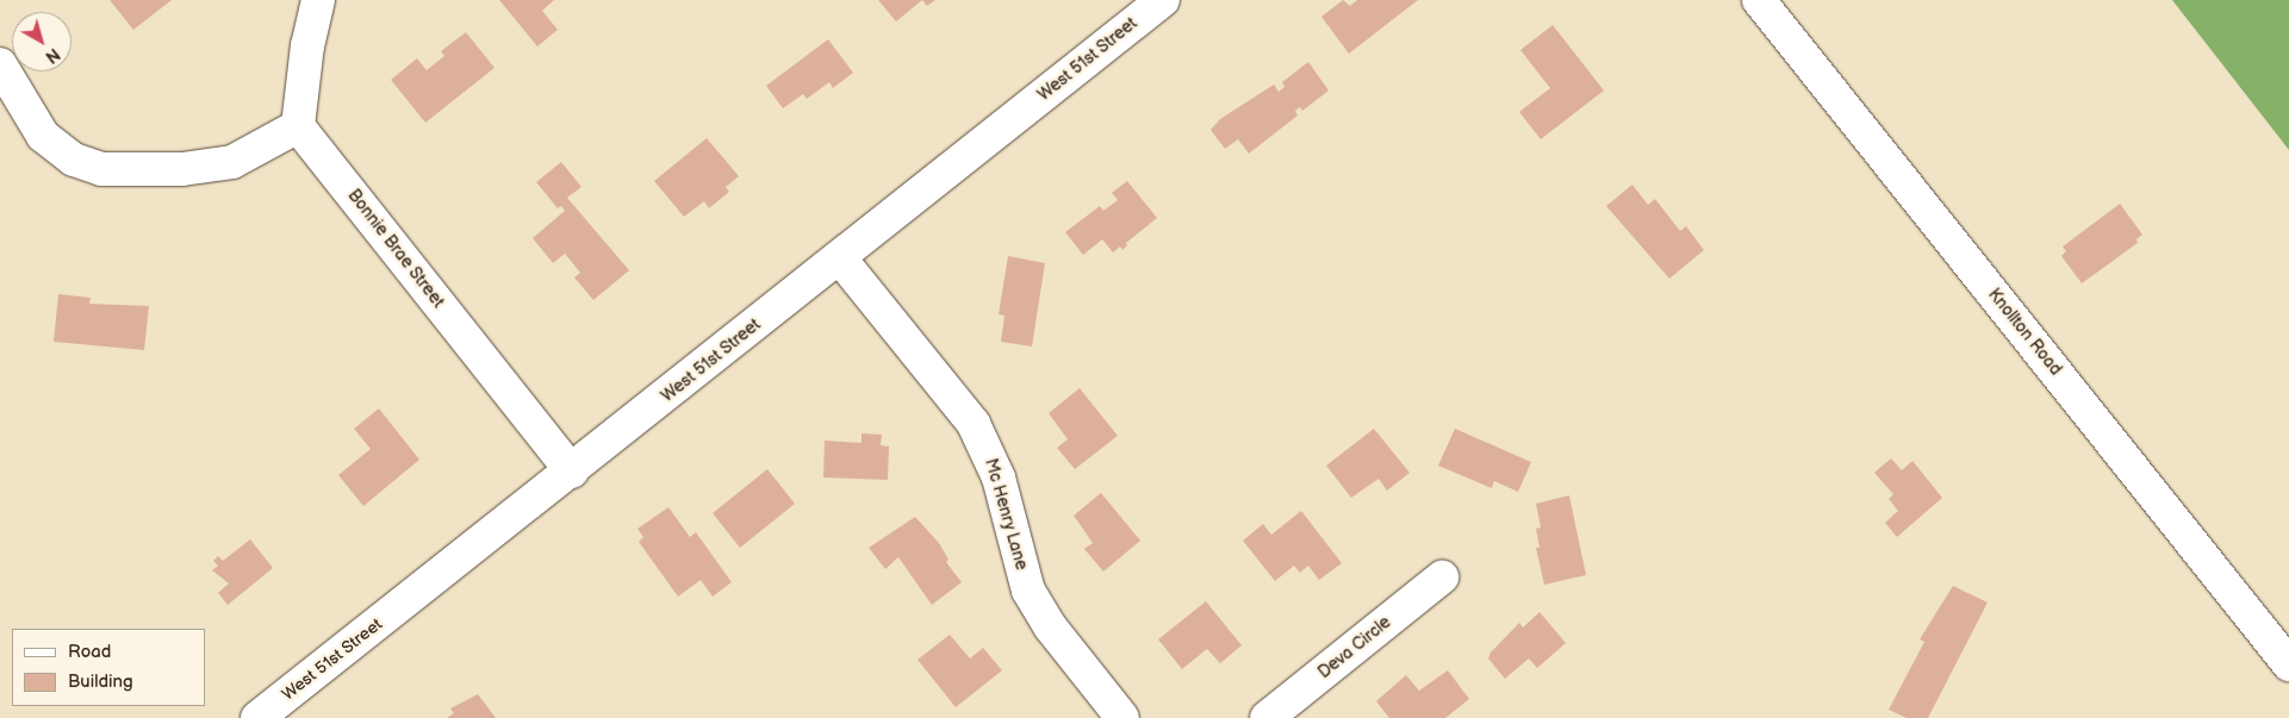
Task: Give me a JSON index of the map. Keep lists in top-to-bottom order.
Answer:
{
  "streets": {
    "street": [
      "West 51st Street",
      "Bonnie Brae Street",
      "Knollton Road",
      "Mc Henry Lane",
      "Deva Circle"
    ]
  },
  "crossings": [
    ["West 51st Street", "Bonnie Brae Street"],
    ["West 51st Street", "Mc Henry Lane"]
  ],
  "legend": ["Road", "Building"],
  "north": "bottom right"
}
